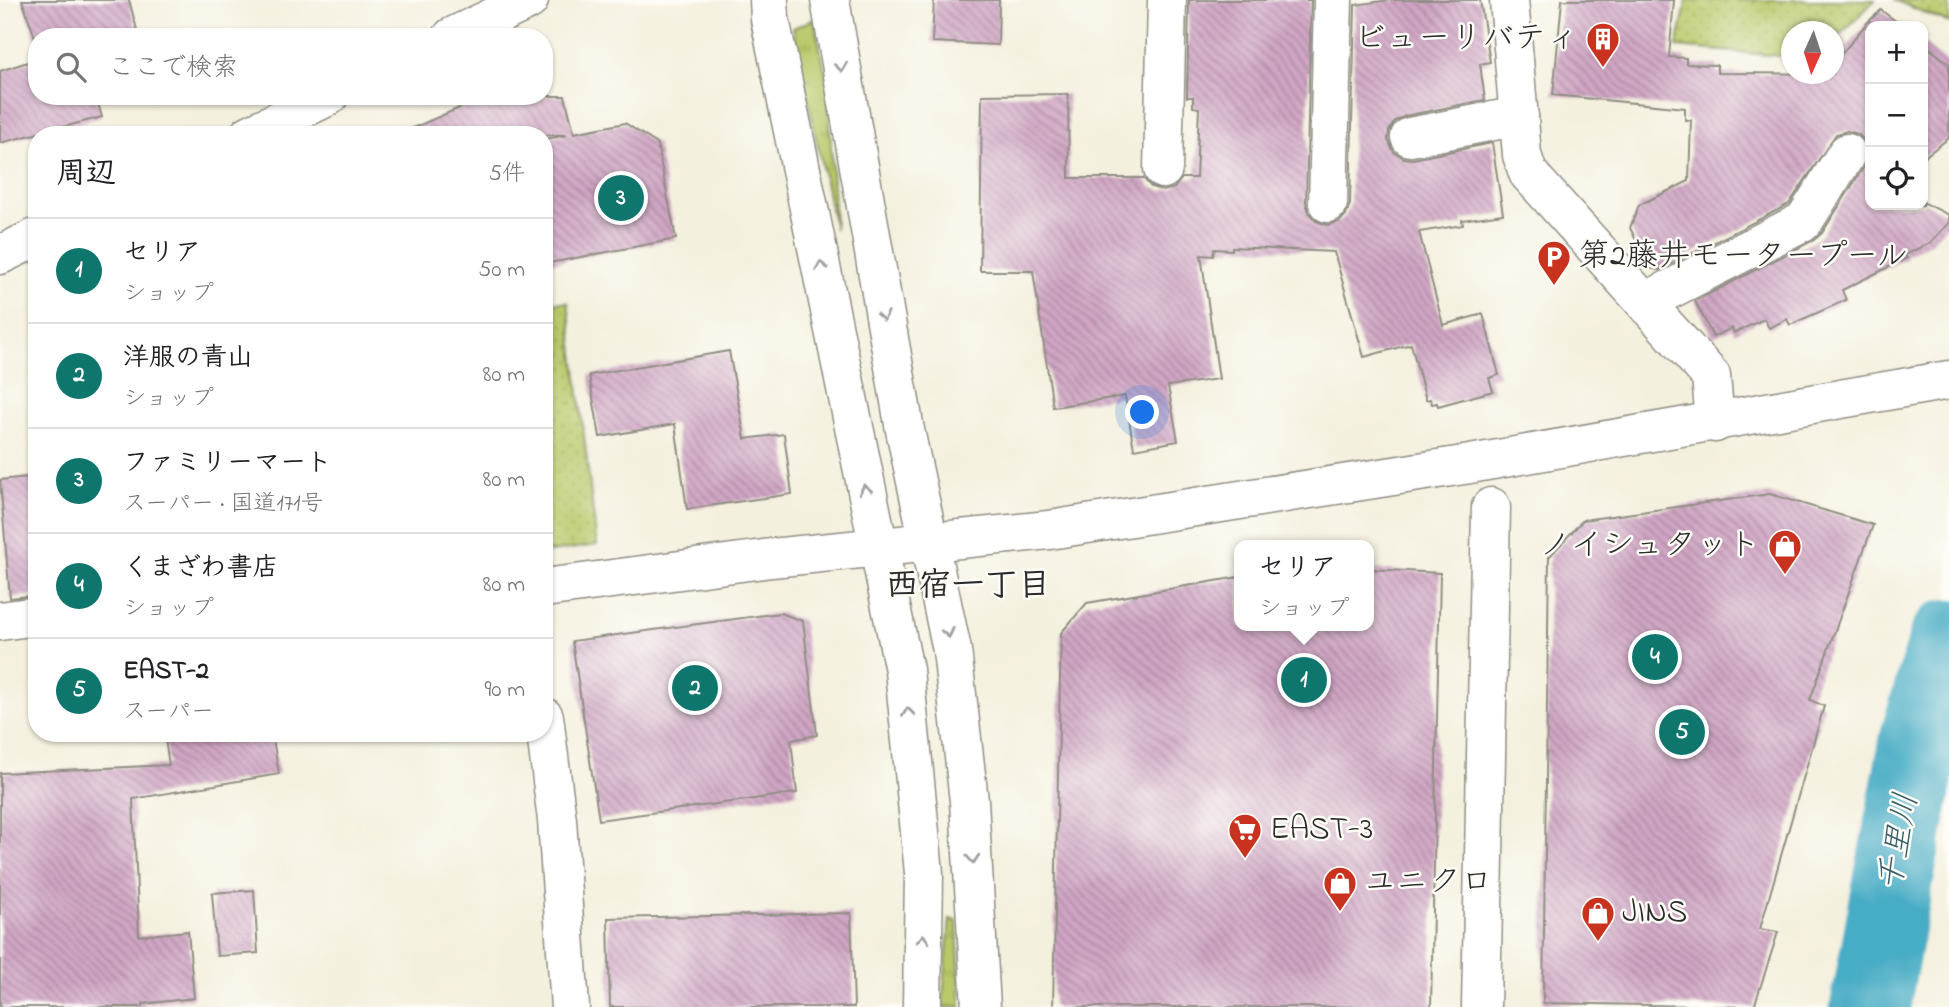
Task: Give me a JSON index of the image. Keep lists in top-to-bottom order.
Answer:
{
  "districts": ["西宿一丁目"],
  "water": ["千里川"],
  "places": {
    "building": ["ビューリバティ"],
    "parking": ["第2藤井モータープール"],
    "shop": ["ノイシュタット", "ユニクロ", "JINS"],
    "supermarket": ["EAST-3"]
  },
  "north": "bottom",
  "page": {
    "map_buttons": ["+", "−"],
    "search": "ここで検索",
    "heading": ["周辺", "5件"],
    "pins": [
      "3",
      "4",
      "1",
      "2",
      "5"
    ],
    "list": [
      {
        "mark": "1",
        "name": "セリア",
        "note": "ショップ",
        "value": "50 m"
      },
      {
        "mark": "2",
        "name": "洋服の青山",
        "note": "ショップ",
        "value": "80 m"
      },
      {
        "mark": "3",
        "name": "ファミリーマート",
        "note": "スーパー · 国道171号",
        "value": "80 m"
      },
      {
        "mark": "4",
        "name": "くまざわ書店",
        "note": "ショップ",
        "value": "80 m"
      },
      {
        "mark": "5",
        "name": "EAST-2",
        "note": "スーパー",
        "value": "90 m"
      }
    ],
    "popup": ["セリア", "ショップ"]
  }
}
